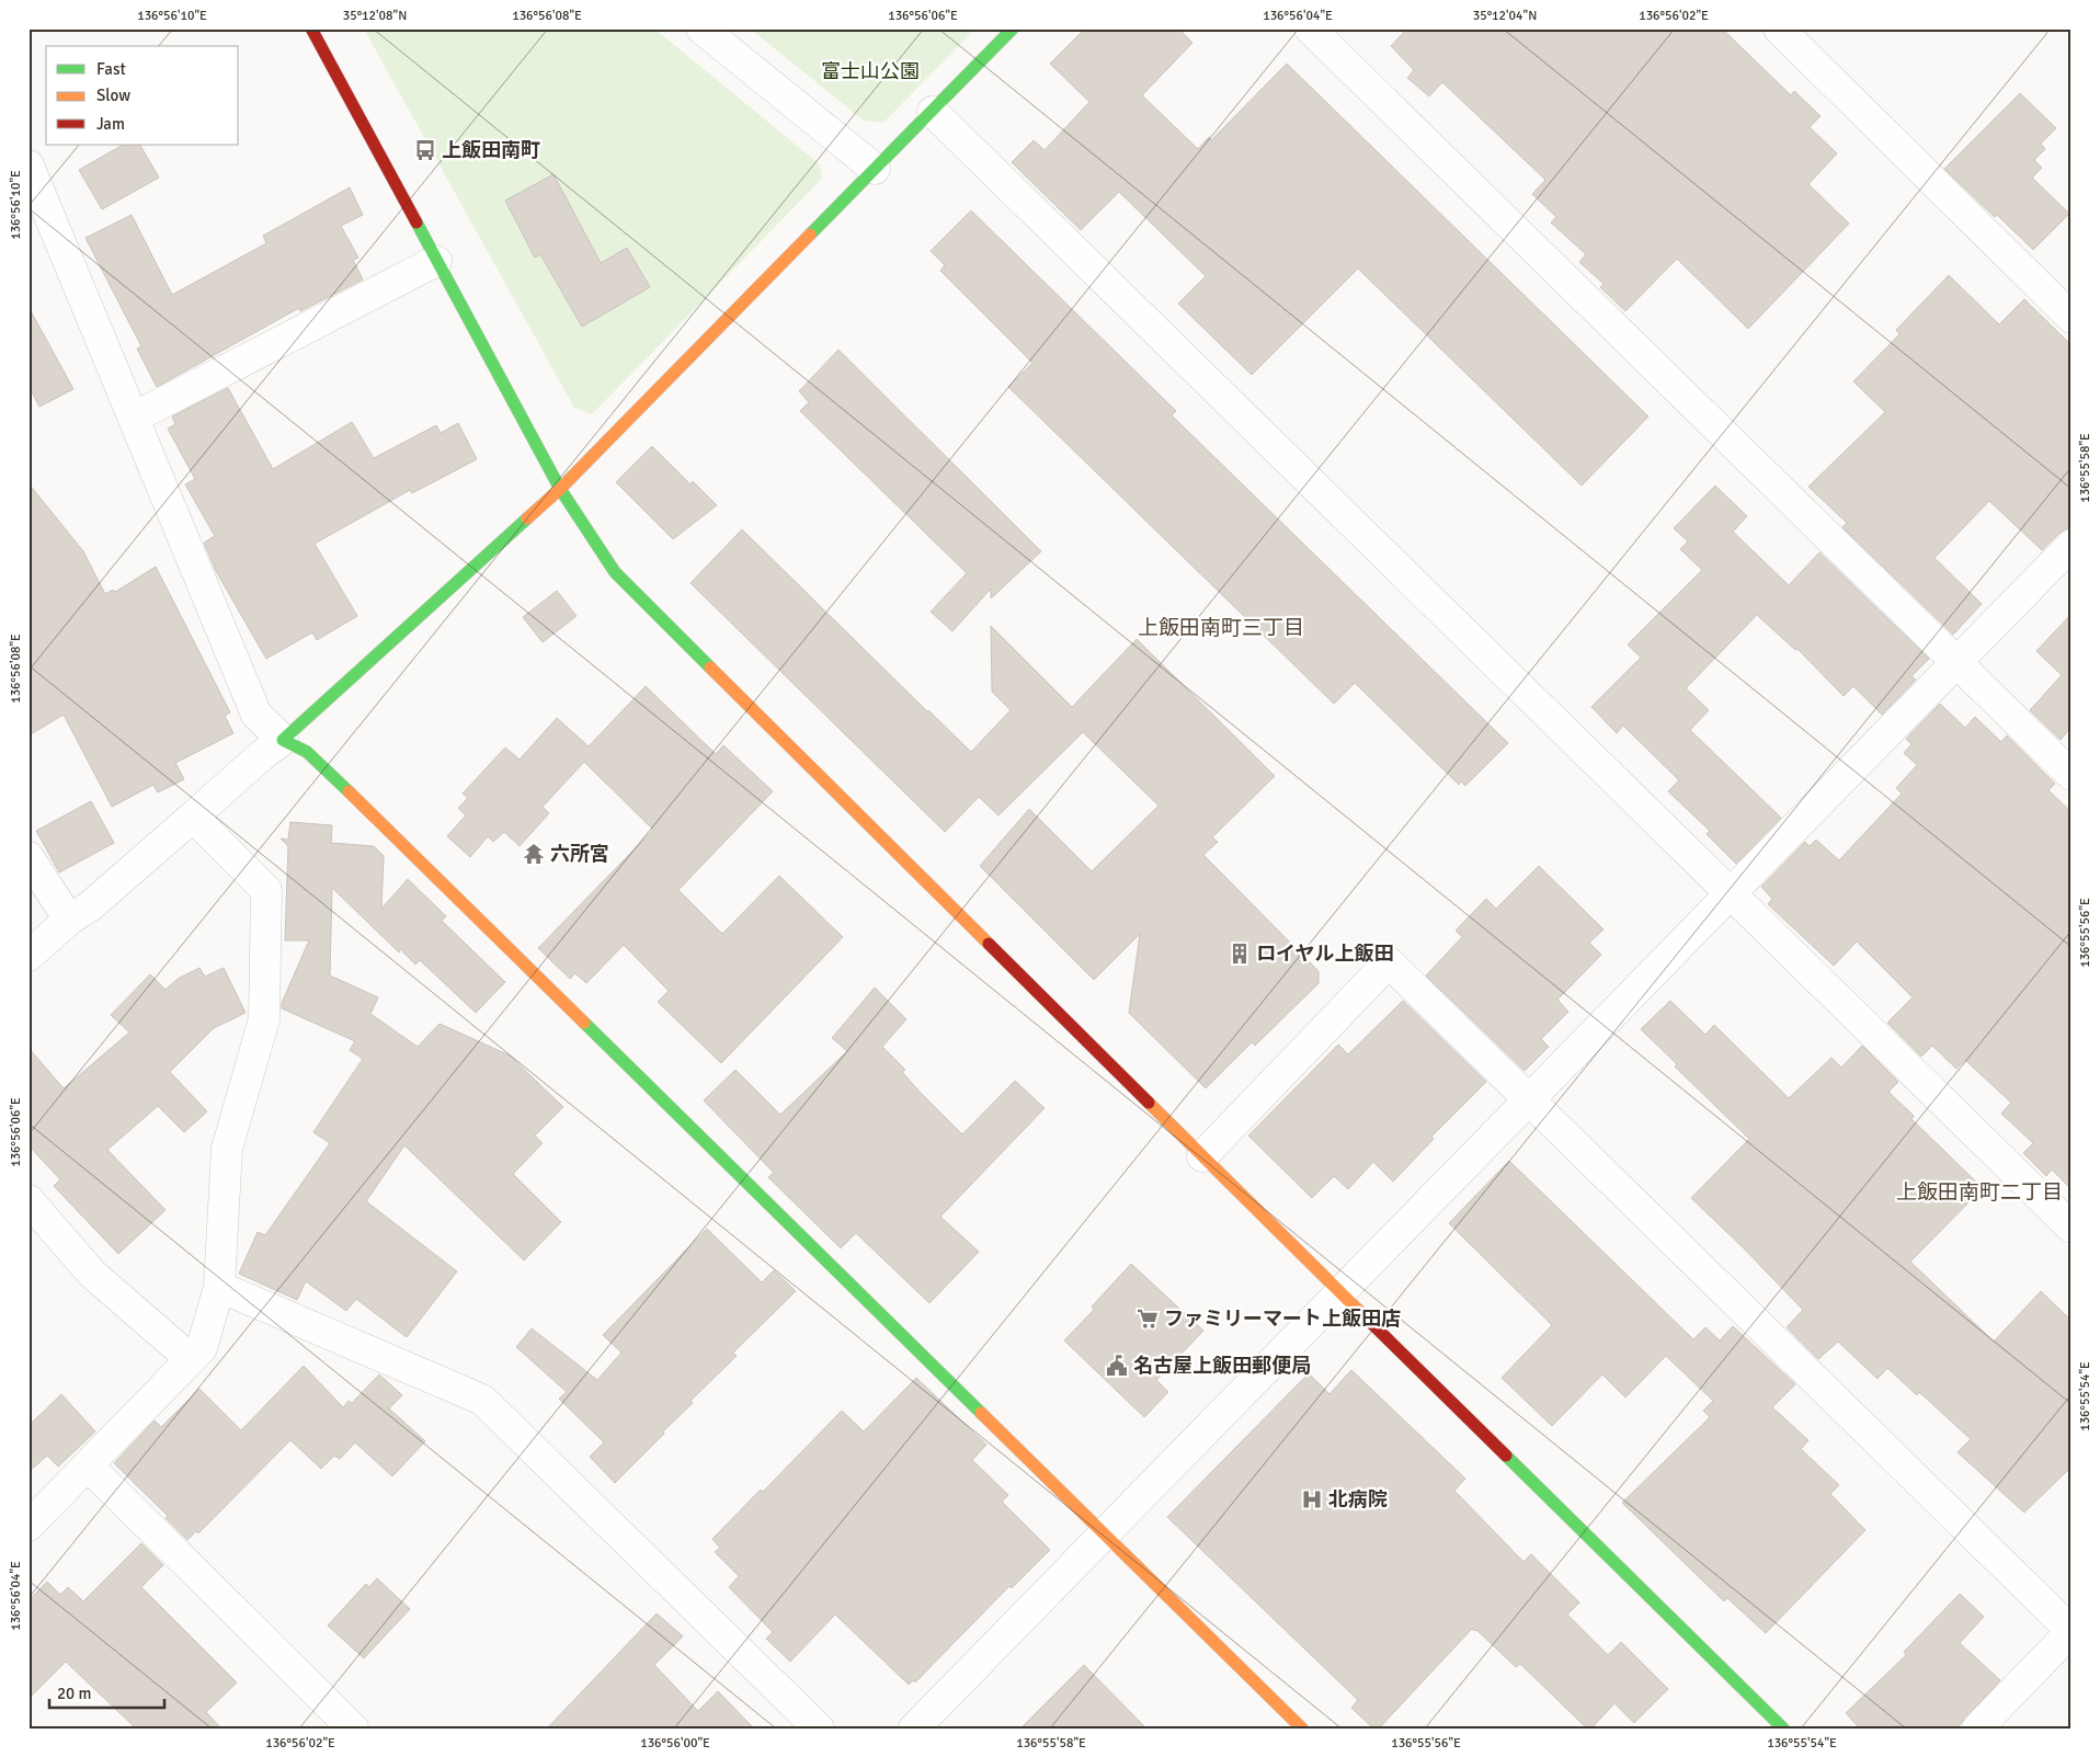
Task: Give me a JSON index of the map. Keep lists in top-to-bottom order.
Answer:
{
  "districts": ["上飯田南町三丁目", "上飯田南町二丁目"],
  "parks": ["富士山公園"],
  "places": {
    "bus stop": ["上飯田南町"],
    "temple": ["六所宮"],
    "building": ["ロイヤル上飯田"],
    "supermarket": ["ファミリーマート上飯田店"],
    "public building": ["名古屋上飯田郵便局"],
    "hospital": ["北病院"]
  },
  "legend": ["Fast", "Slow", "Jam"],
  "scale_bar": "20 m",
  "coordinates": [
    "136°56'10\"E",
    "35°12'08\"N",
    "136°56'08\"E",
    "136°56'06\"E",
    "136°56'04\"E",
    "35°12'04\"N",
    "136°56'02\"E",
    "136°55'58\"E",
    "136°55'56\"E",
    "136°55'54\"E",
    "136°56'00\"E"
  ]
}
